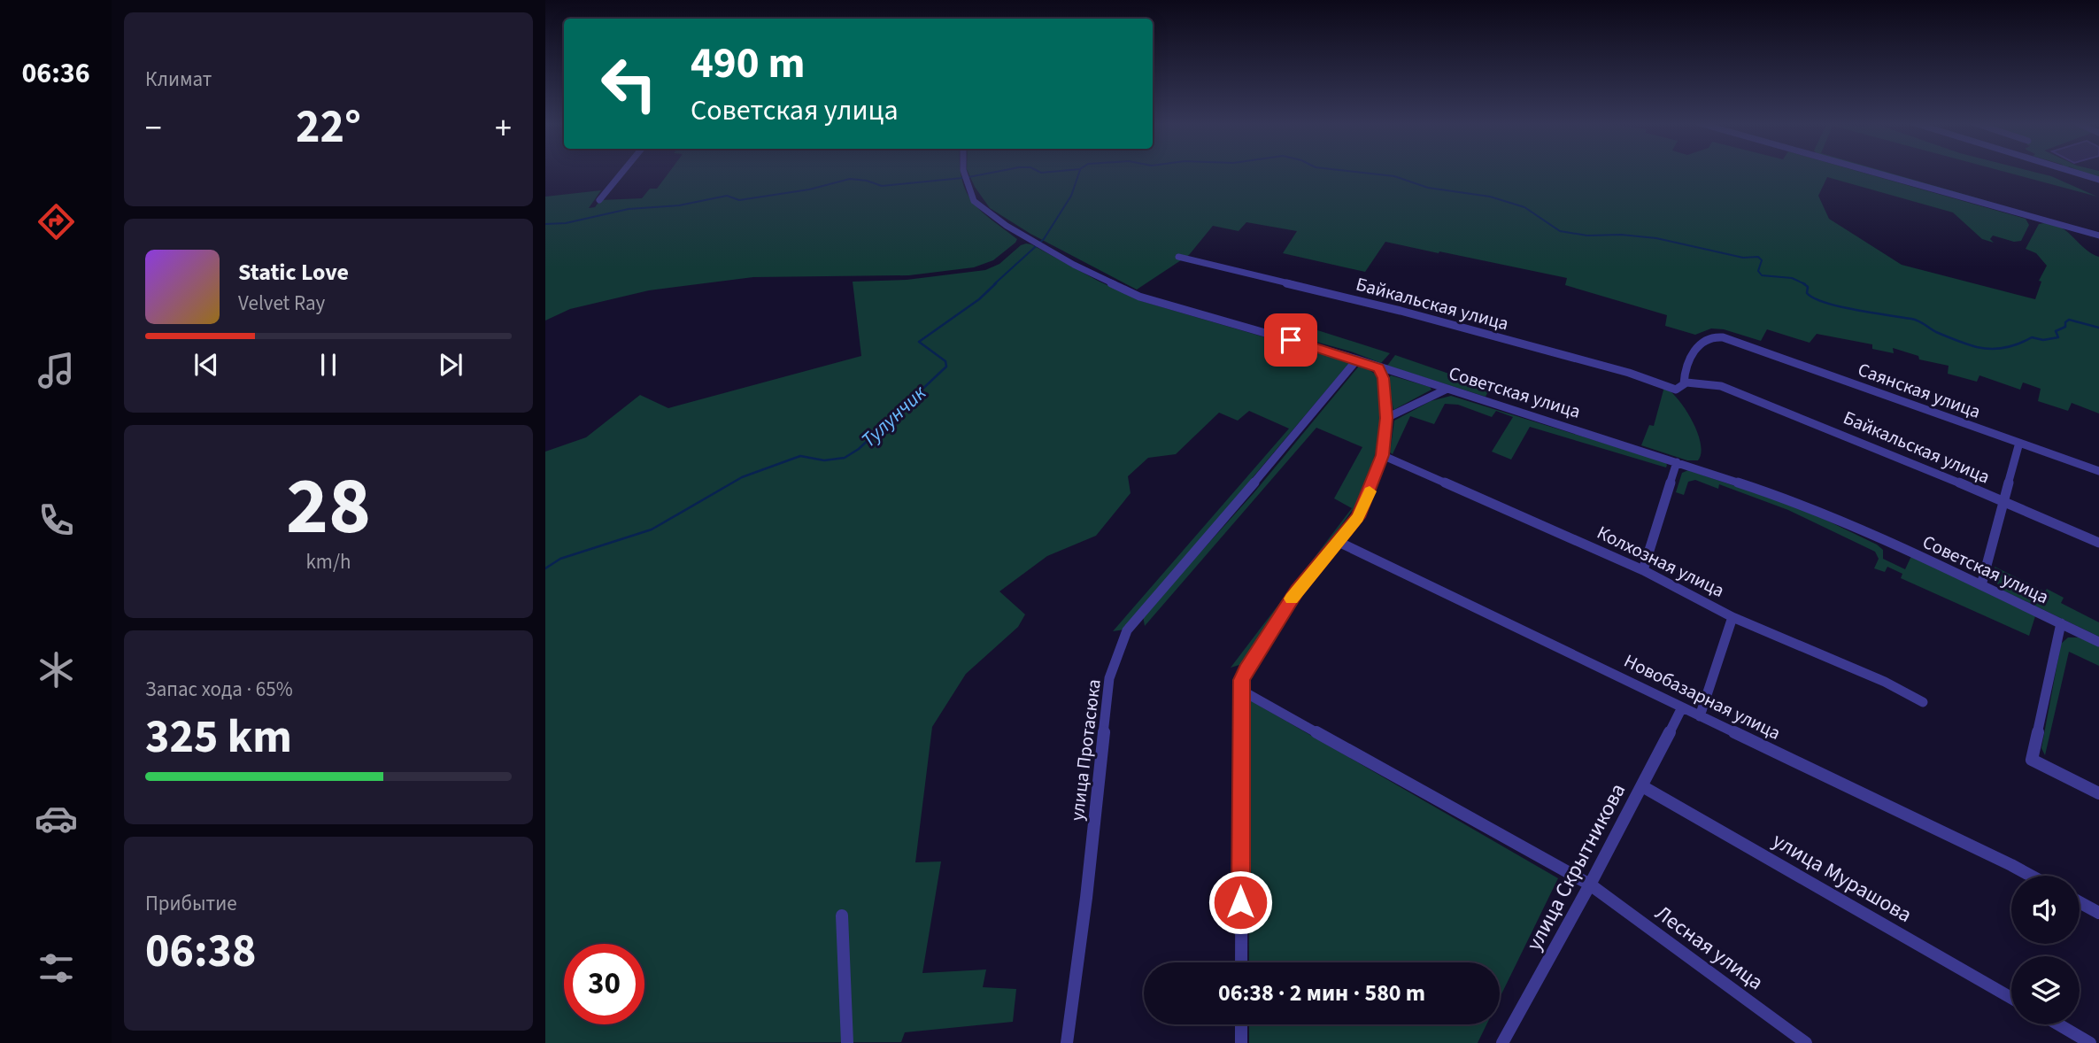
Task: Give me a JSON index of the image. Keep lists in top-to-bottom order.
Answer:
{
  "streets": {
    "street": [
      "Байкальская улица",
      "Саянская улица",
      "Советская улица",
      "Колхозная улица",
      "Новобазарная улица",
      "улица Протасюка",
      "улица Скрытникова",
      "улица Мурашова",
      "Лесная улица"
    ]
  },
  "crossings": [
    ["Байкальская улица", "Саянская улица"],
    ["Советская улица", "улица Протасюка"],
    ["Новобазарная улица", "улица Скрытникова"],
    ["улица Скрытникова", "улица Мурашова"],
    ["улица Скрытникова", "Лесная улица"]
  ],
  "water": ["Тулунчик"],
  "page": {
    "tabs": "06:36",
    "tile": [
      "Климат",
      ["28", "km/h"],
      ["Запас хода · 65%", "325 km"],
      ["Прибытие", "06:38"]
    ],
    "turn": ["490 m", "Советская улица"],
    "heat": ["−", "22°", "+"],
    "song": ["Static Love", "Velvet Ray"],
    "limit": "30",
    "trip": "06:38 · 2 мин · 580 m"
  }
}
